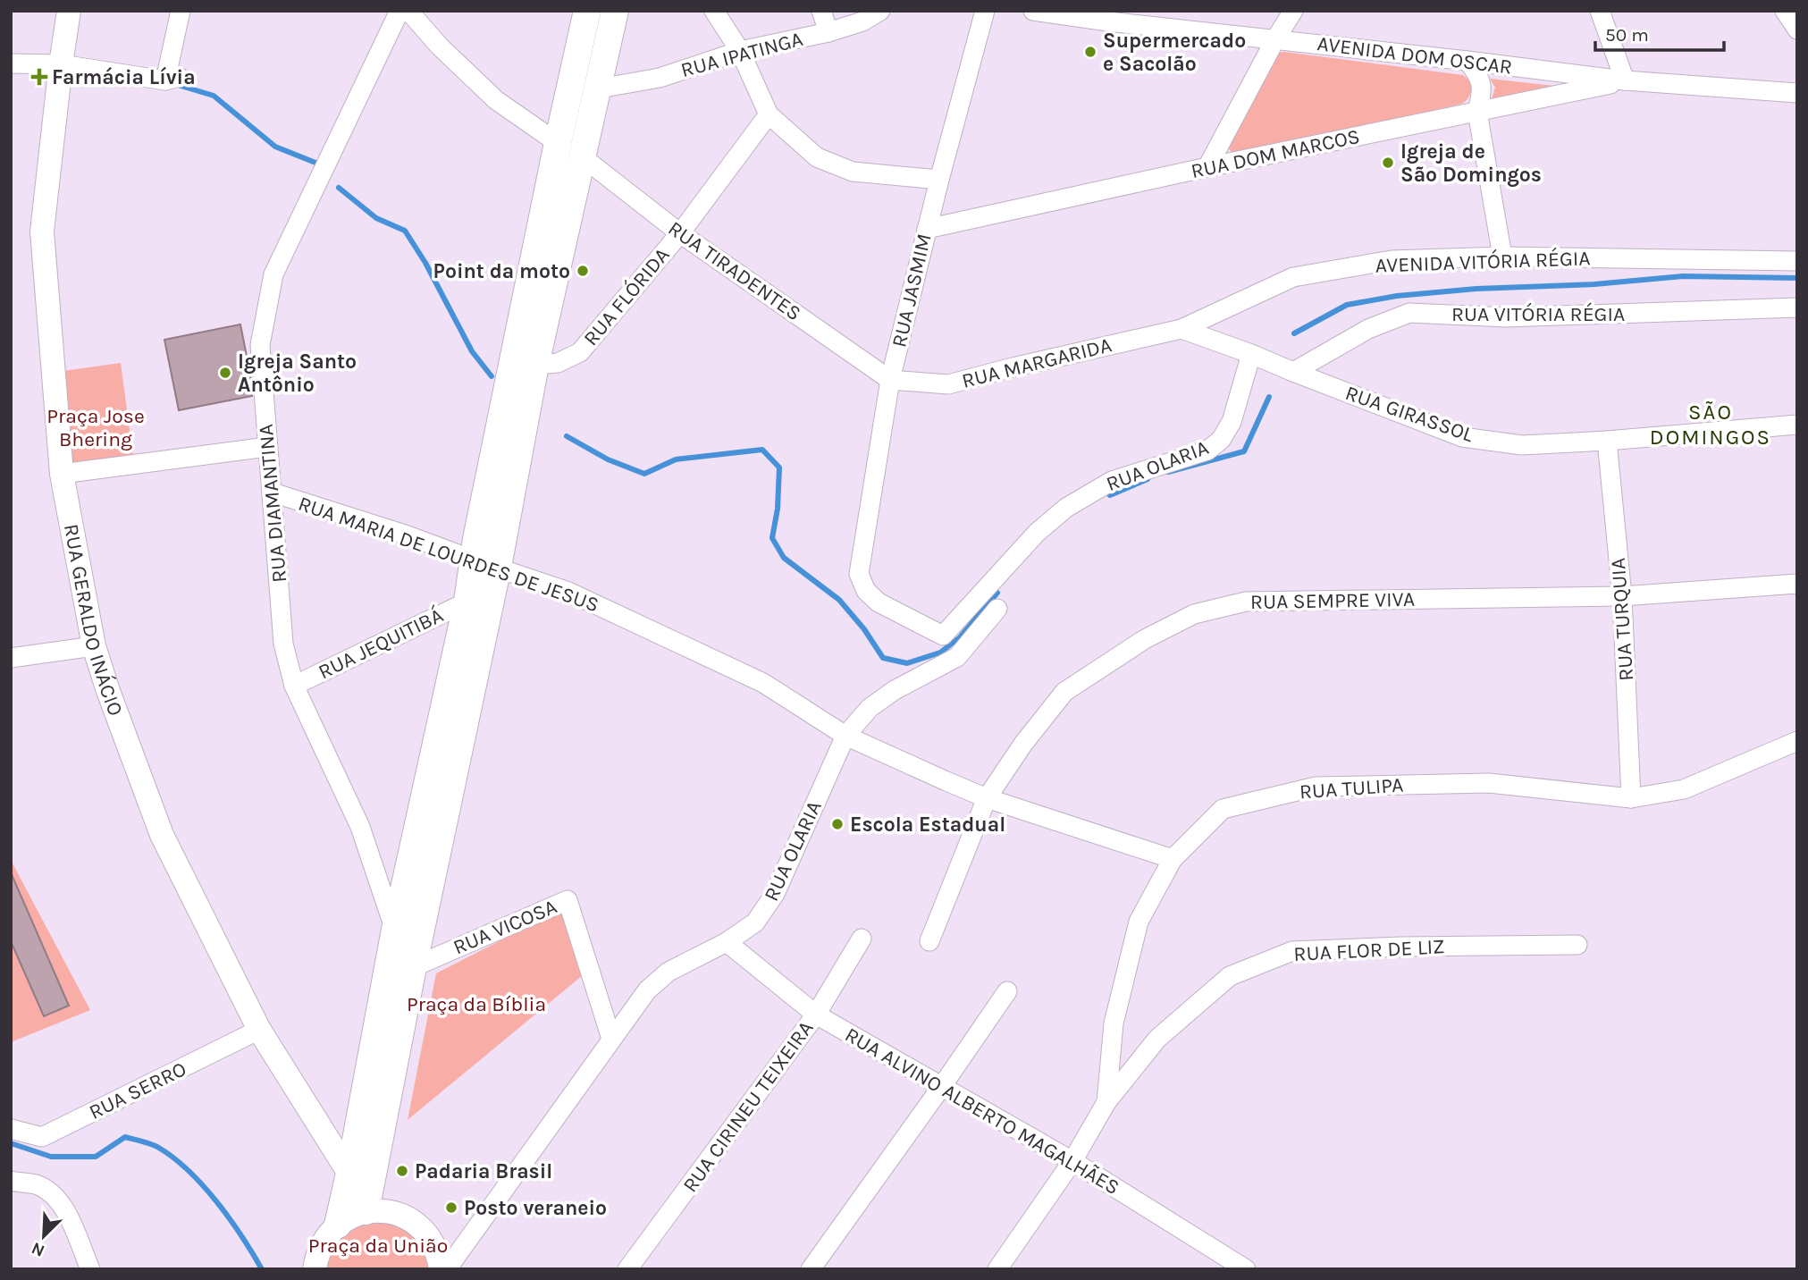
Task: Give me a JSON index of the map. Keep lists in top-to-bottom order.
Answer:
{
  "streets": {
    "street": [
      "RUA IPATINGA",
      "AVENIDA DOM OSCAR",
      "RUA DOM MARCOS",
      "AVENIDA VITÓRIA RÉGIA",
      "RUA TIRADENTES",
      "RUA JASMIM",
      "RUA FLÓRIDA",
      "RUA VITÓRIA RÉGIA",
      "RUA MARGARIDA",
      "RUA GIRASSOL",
      "RUA OLARIA",
      "RUA DIAMANTINA",
      "RUA MARIA DE LOURDES DE JESUS",
      "RUA SEMPRE VIVA",
      "RUA GERALDO INÁCIO",
      "RUA TURQUIA",
      "RUA JEQUITIBÁ",
      "RUA TULIPA",
      "RUA VICOSA",
      "RUA FLOR DE LIZ",
      "RUA SERRO",
      "RUA CIRINEU TEIXEIRA",
      "RUA ALVINO ALBERTO MAGALHÃES"
    ]
  },
  "crossings": [
    ["AVENIDA DOM OSCAR", "RUA DOM MARCOS"],
    ["RUA DOM MARCOS", "RUA JASMIM"],
    ["AVENIDA VITÓRIA RÉGIA", "RUA MARGARIDA"],
    ["AVENIDA VITÓRIA RÉGIA", "RUA GIRASSOL"],
    ["RUA TIRADENTES", "RUA JASMIM"],
    ["RUA TIRADENTES", "RUA FLÓRIDA"],
    ["RUA TIRADENTES", "RUA MARGARIDA"],
    ["RUA JASMIM", "RUA MARGARIDA"],
    ["RUA JASMIM", "RUA OLARIA"],
    ["RUA VITÓRIA RÉGIA", "RUA GIRASSOL"],
    ["RUA MARGARIDA", "RUA GIRASSOL"],
    ["RUA GIRASSOL", "RUA OLARIA"],
    ["RUA GIRASSOL", "RUA TURQUIA"],
    ["RUA OLARIA", "RUA MARIA DE LOURDES DE JESUS"],
    ["RUA OLARIA", "RUA VICOSA"],
    ["RUA OLARIA", "RUA ALVINO ALBERTO MAGALHÃES"],
    ["RUA DIAMANTINA", "RUA MARIA DE LOURDES DE JESUS"],
    ["RUA DIAMANTINA", "RUA JEQUITIBÁ"],
    ["RUA MARIA DE LOURDES DE JESUS", "RUA SEMPRE VIVA"],
    ["RUA MARIA DE LOURDES DE JESUS", "RUA TULIPA"],
    ["RUA SEMPRE VIVA", "RUA TURQUIA"],
    ["RUA GERALDO INÁCIO", "RUA SERRO"],
    ["RUA TURQUIA", "RUA TULIPA"],
    ["RUA TULIPA", "RUA FLOR DE LIZ"],
    ["RUA FLOR DE LIZ", "RUA ALVINO ALBERTO MAGALHÃES"],
    ["RUA CIRINEU TEIXEIRA", "RUA ALVINO ALBERTO MAGALHÃES"]
  ],
  "districts": ["SÃO DOMINGOS"],
  "parks": ["Praça Jose Bhering", "Praça da Bíblia", "Praça da União"],
  "places": {
    "other": [
      "Supermercado e Sacolão",
      "Igreja de São Domingos",
      "Point da moto",
      "Igreja Santo Antônio",
      "Escola Estadual",
      "Padaria Brasil",
      "Posto veraneio"
    ],
    "health": ["Farmácia Lívia"]
  },
  "scale_bar": "50 m",
  "north": "bottom left"
}
